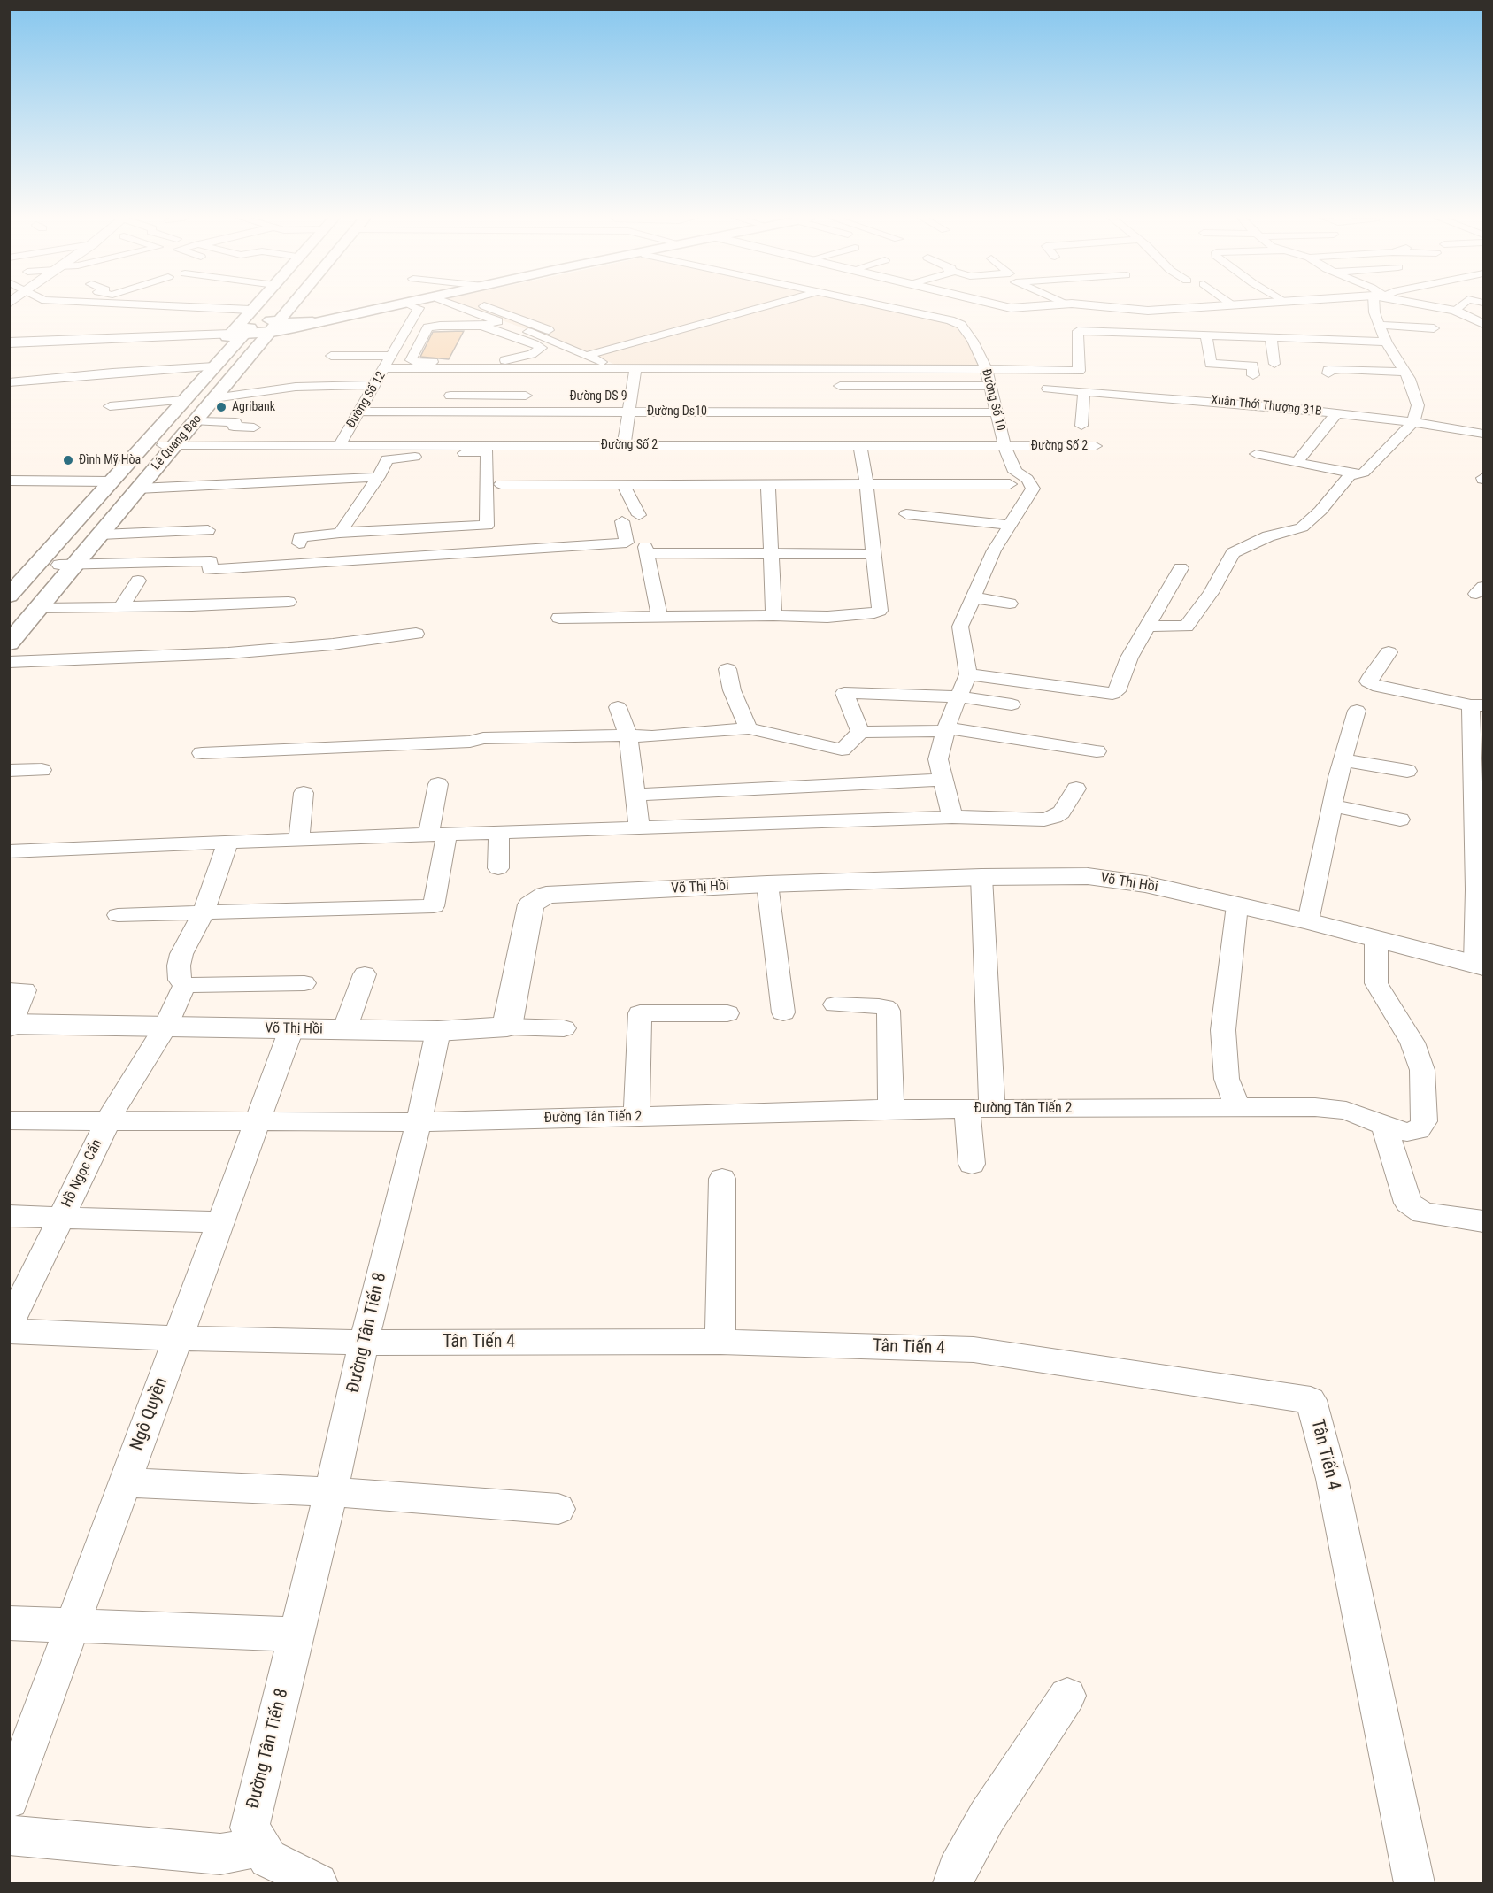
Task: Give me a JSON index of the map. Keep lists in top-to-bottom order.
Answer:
{
  "streets": {
    "main road": ["Lê Quang Đạo"],
    "street": [
      "Đường Số 12",
      "Đường Số 10",
      "Xuân Thới Thượng 31B",
      "Đường Ds10",
      "Đường Số 2",
      "Võ Thị Hồi",
      "Đường Tân Tiến 2",
      "Hồ Ngọc Cẩn",
      "Đường Tân Tiến 8",
      "Tân Tiến 4",
      "Ngô Quyền"
    ]
  },
  "crossings": [
    ["Đường Số 12", "Đường Ds10"],
    ["Đường Số 12", "Đường Số 2"],
    ["Đường Số 10", "Đường Ds10"],
    ["Đường Số 10", "Đường Số 2"],
    ["Lê Quang Đạo", "Đường Số 2"],
    ["Võ Thị Hồi", "Đường Tân Tiến 2"],
    ["Võ Thị Hồi", "Hồ Ngọc Cẩn"],
    ["Võ Thị Hồi", "Đường Tân Tiến 8"],
    ["Võ Thị Hồi", "Ngô Quyền"],
    ["Đường Tân Tiến 2", "Hồ Ngọc Cẩn"],
    ["Đường Tân Tiến 2", "Đường Tân Tiến 8"],
    ["Đường Tân Tiến 2", "Ngô Quyền"],
    ["Đường Tân Tiến 8", "Tân Tiến 4"],
    ["Tân Tiến 4", "Ngô Quyền"]
  ],
  "places": ["Agribank", "Đình Mỹ Hòa"]
}
